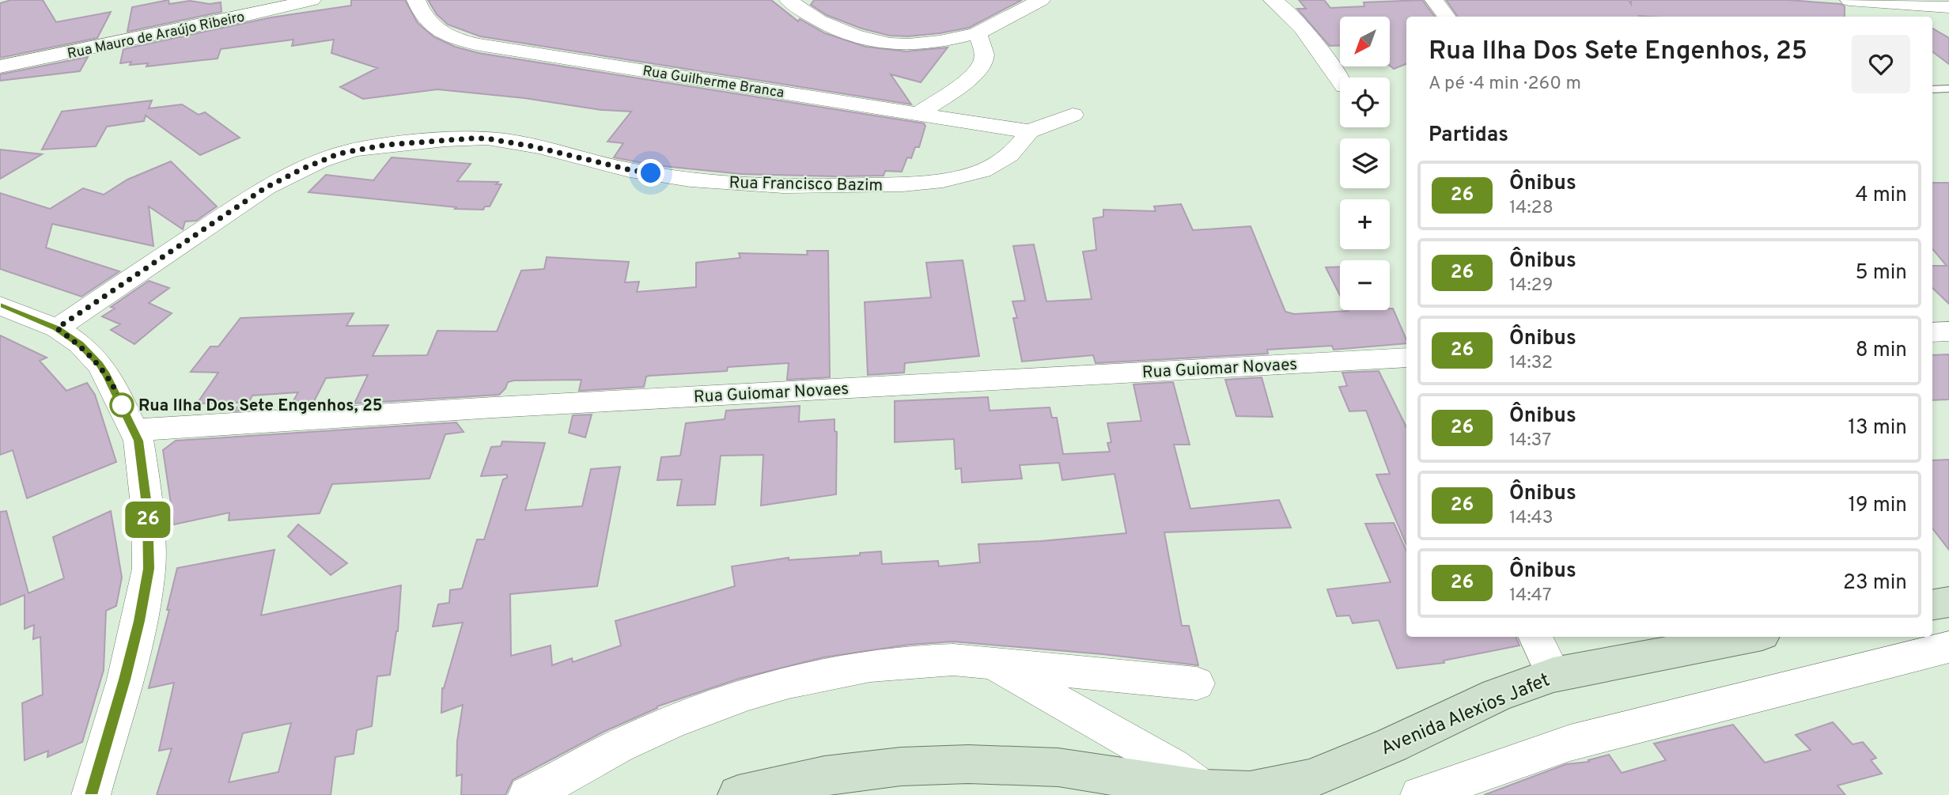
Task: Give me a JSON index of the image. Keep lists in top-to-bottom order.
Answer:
{
  "streets": {
    "main road": ["Avenida Alexios Jafet"],
    "street": [
      "Rua Mauro de Araújo Ribeiro",
      "Rua Guilherme Branca",
      "Rua Francisco Bazim",
      "Rua Guiomar Novaes"
    ]
  },
  "crossings": [
    ["Rua Guilherme Branca", "Rua Francisco Bazim"]
  ],
  "places": ["Rua Ilha Dos Sete Engenhos, 25"],
  "lines": ["bus line 26"],
  "north": "bottom left",
  "page": {
    "on_map": "26",
    "map_buttons": ["+", "−"],
    "heading": [
      ["Rua Ilha Dos Sete Engenhos, 25", "A pé · 4 min · 260 m"],
      "Partidas"
    ],
    "list": [
      {
        "mark": "26",
        "name": "Ônibus",
        "note": "14:28",
        "value": "4 min"
      },
      {
        "mark": "26",
        "name": "Ônibus",
        "note": "14:29",
        "value": "5 min"
      },
      {
        "mark": "26",
        "name": "Ônibus",
        "note": "14:32",
        "value": "8 min"
      },
      {
        "mark": "26",
        "name": "Ônibus",
        "note": "14:37",
        "value": "13 min"
      },
      {
        "mark": "26",
        "name": "Ônibus",
        "note": "14:43",
        "value": "19 min"
      },
      {
        "mark": "26",
        "name": "Ônibus",
        "note": "14:47",
        "value": "23 min"
      }
    ]
  }
}
